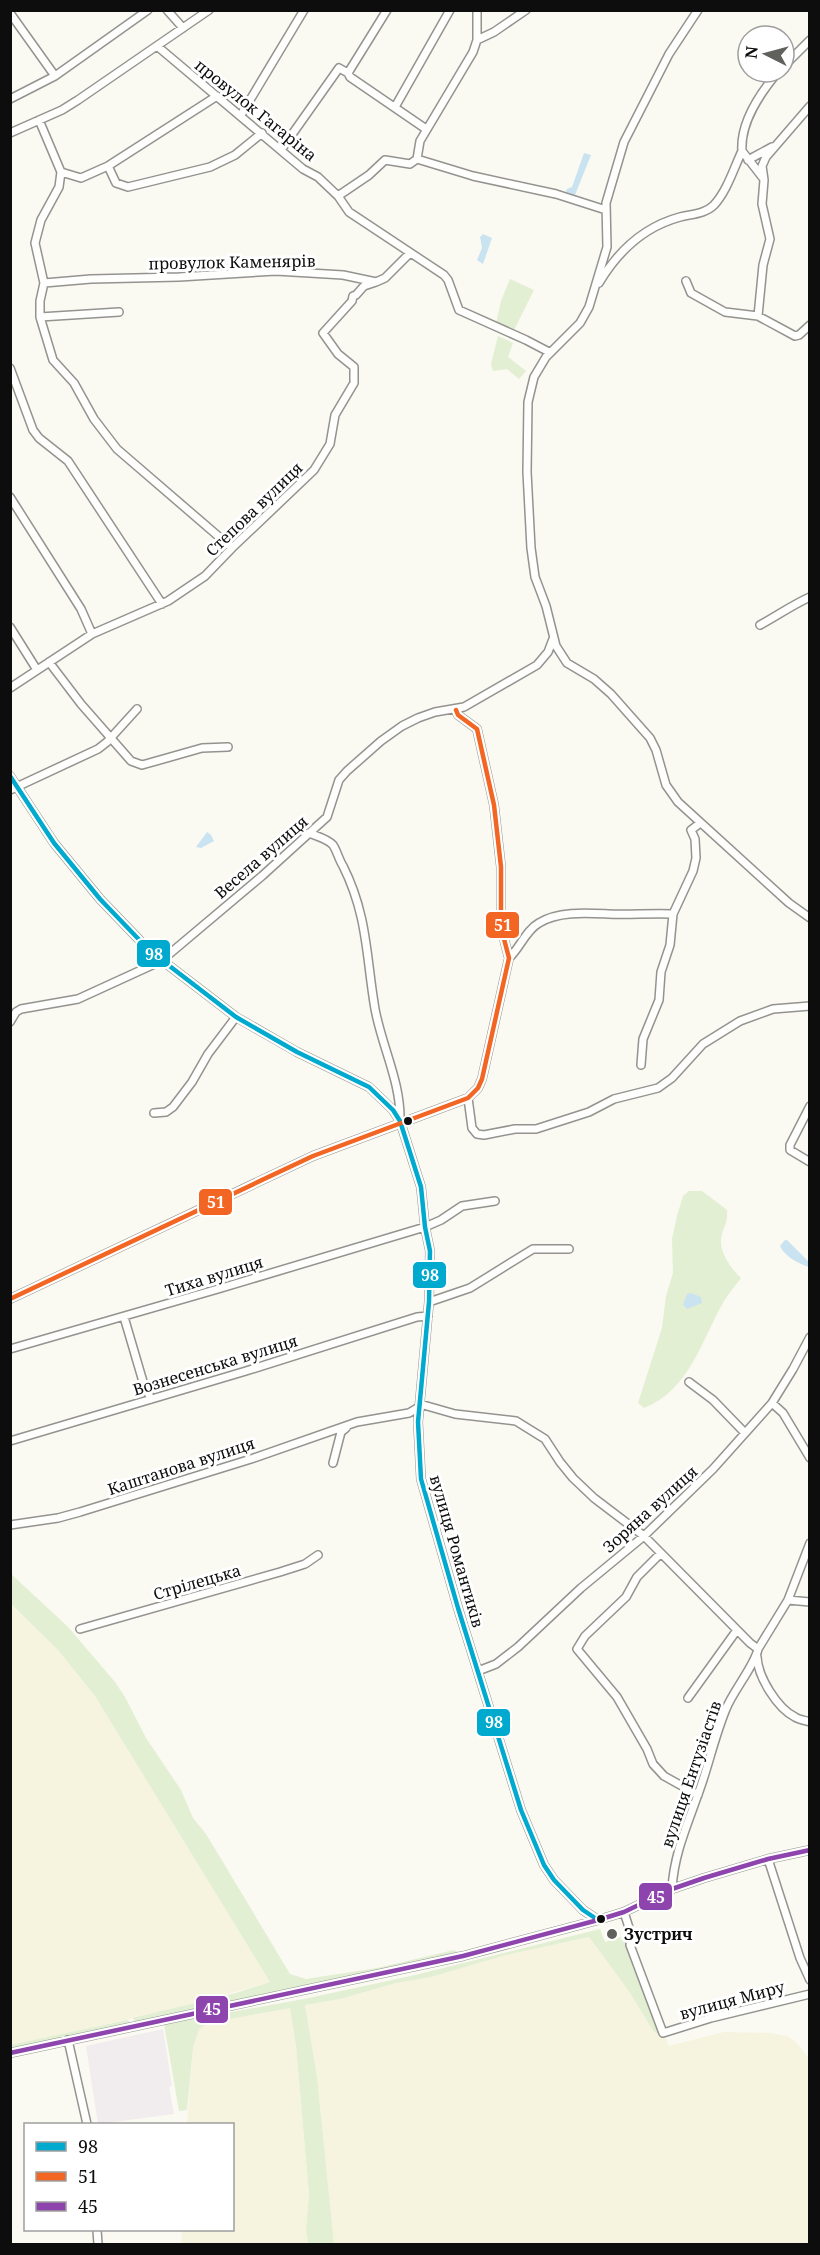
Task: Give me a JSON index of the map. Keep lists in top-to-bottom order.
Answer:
{
  "streets": {
    "street": [
      "провулок Гагаріна",
      "провулок Каменярів",
      "Степова вулиця",
      "Весела вулиця",
      "Тиха вулиця",
      "Вознесенська вулиця",
      "Каштанова вулиця",
      "Зоряна вулиця",
      "вулиця Романтиків",
      "Стрілецька",
      "вулиця Ентузіастів",
      "вулиця Миру"
    ]
  },
  "crossings": [
    ["провулок Каменярів", "Степова вулиця"],
    ["Тиха вулиця", "вулиця Романтиків"],
    ["Вознесенська вулиця", "вулиця Романтиків"],
    ["Каштанова вулиця", "вулиця Романтиків"],
    ["Зоряна вулиця", "вулиця Романтиків"]
  ],
  "places": ["Зустрич"],
  "lines": ["transit line 51", "transit line 98", "transit line 45"],
  "legend": ["98", "51", "45"],
  "north": "left"
}
